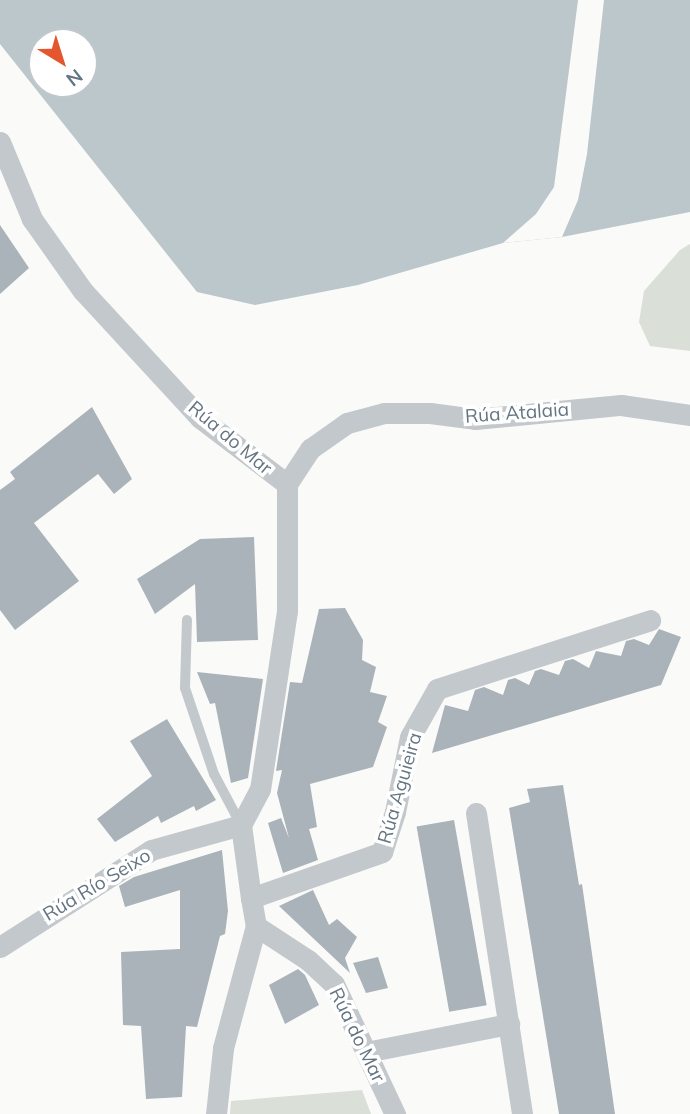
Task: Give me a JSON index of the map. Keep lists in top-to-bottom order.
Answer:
{
  "streets": {
    "street": [
      "Rúa Atalaia",
      "Rúa do Mar",
      "Rúa Aguieira",
      "Rúa Río Seixo"
    ]
  },
  "crossings": [
    ["Rúa Atalaia", "Rúa do Mar"],
    ["Rúa do Mar", "Rúa Río Seixo"]
  ],
  "north": "bottom right"
}
